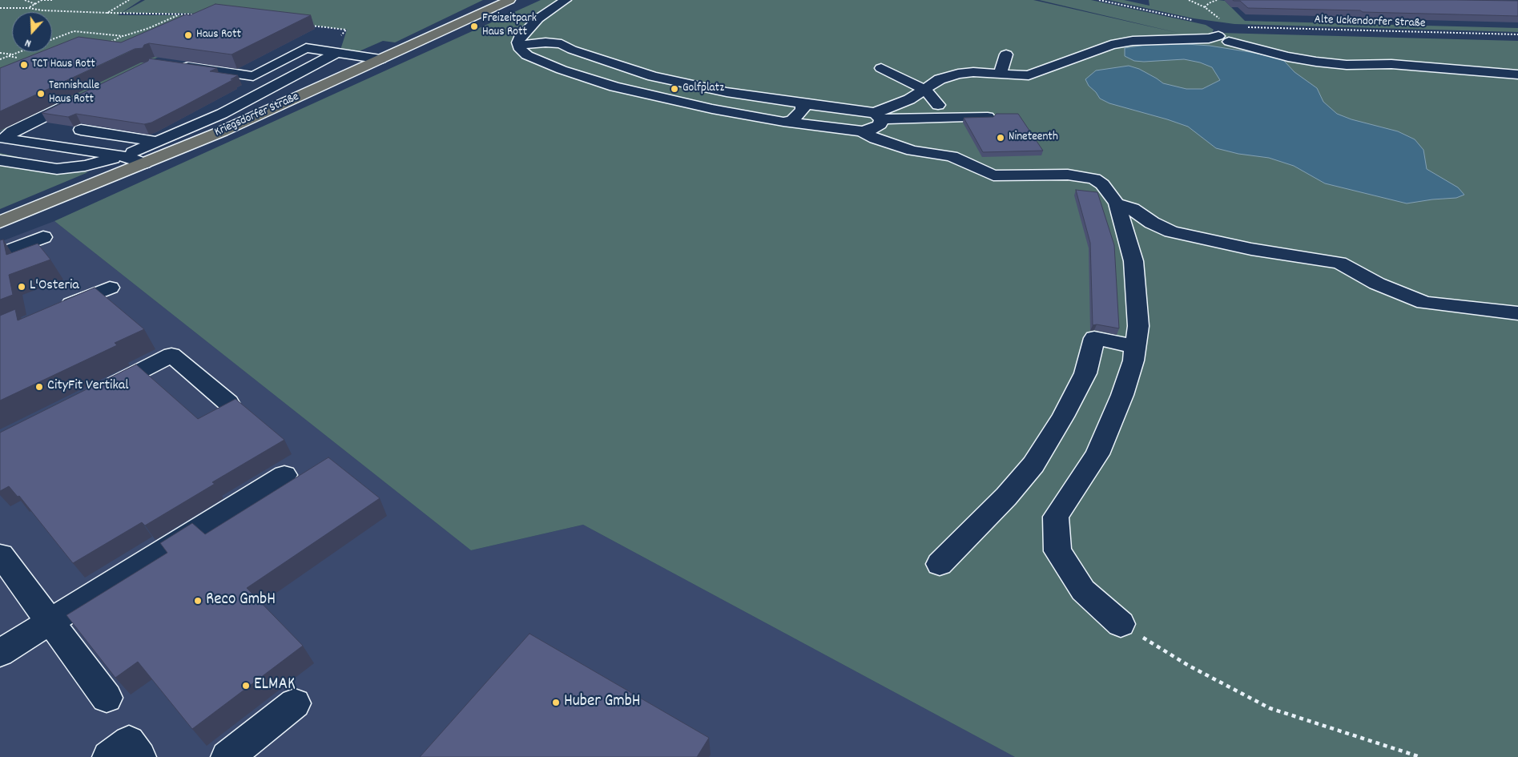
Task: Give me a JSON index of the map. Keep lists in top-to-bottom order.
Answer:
{
  "streets": {
    "main road": ["Kriegsdorfer Straße"],
    "path": ["Alte Uckendorfer Straße"]
  },
  "places": [
    "Freizeitpark Haus Rott",
    "Haus Rott",
    "TCT Haus Rott",
    "Golfplatz",
    "Tennishalle Haus Rott",
    "Nineteenth",
    "L'Osteria",
    "CityFit Vertikal",
    "Reco GmbH",
    "ELMAK",
    "Huber GmbH"
  ],
  "north": "bottom"
}
